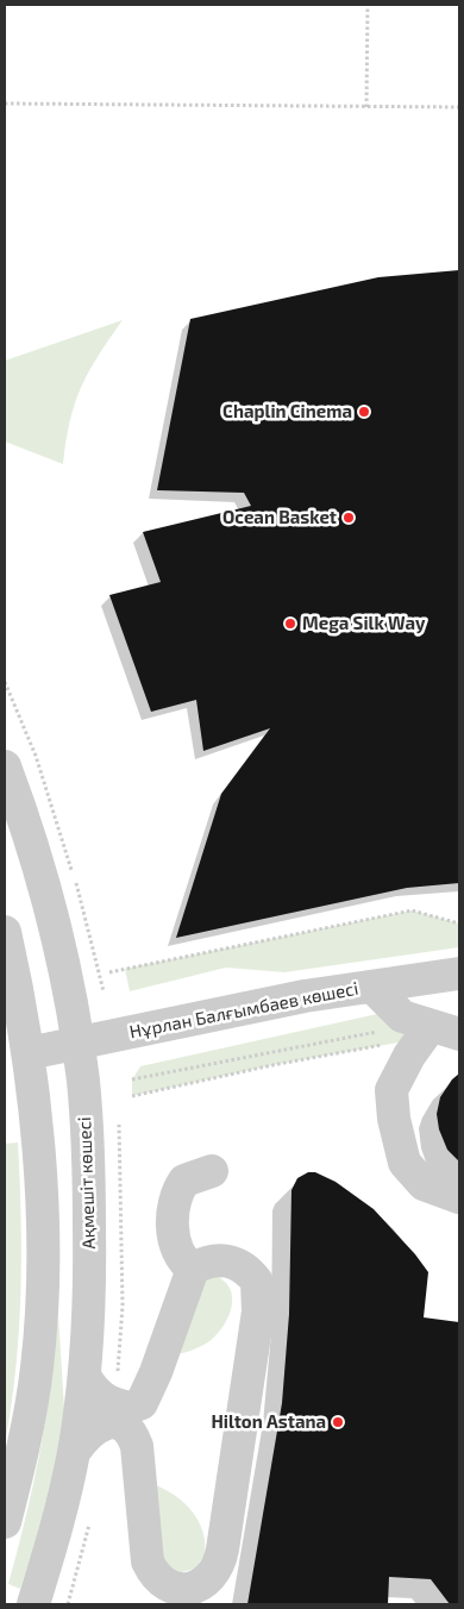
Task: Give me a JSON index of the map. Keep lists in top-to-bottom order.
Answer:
{
  "streets": {
    "street": ["Нұрлан Балғымбаев көшесі", "Ақмешіт көшесі"]
  },
  "crossings": [
    ["Нұрлан Балғымбаев көшесі", "Ақмешіт көшесі"]
  ],
  "places": [
    "Chaplin Cinema",
    "Ocean Basket",
    "Mega Silk Way",
    "Hilton Astana"
  ]
}
